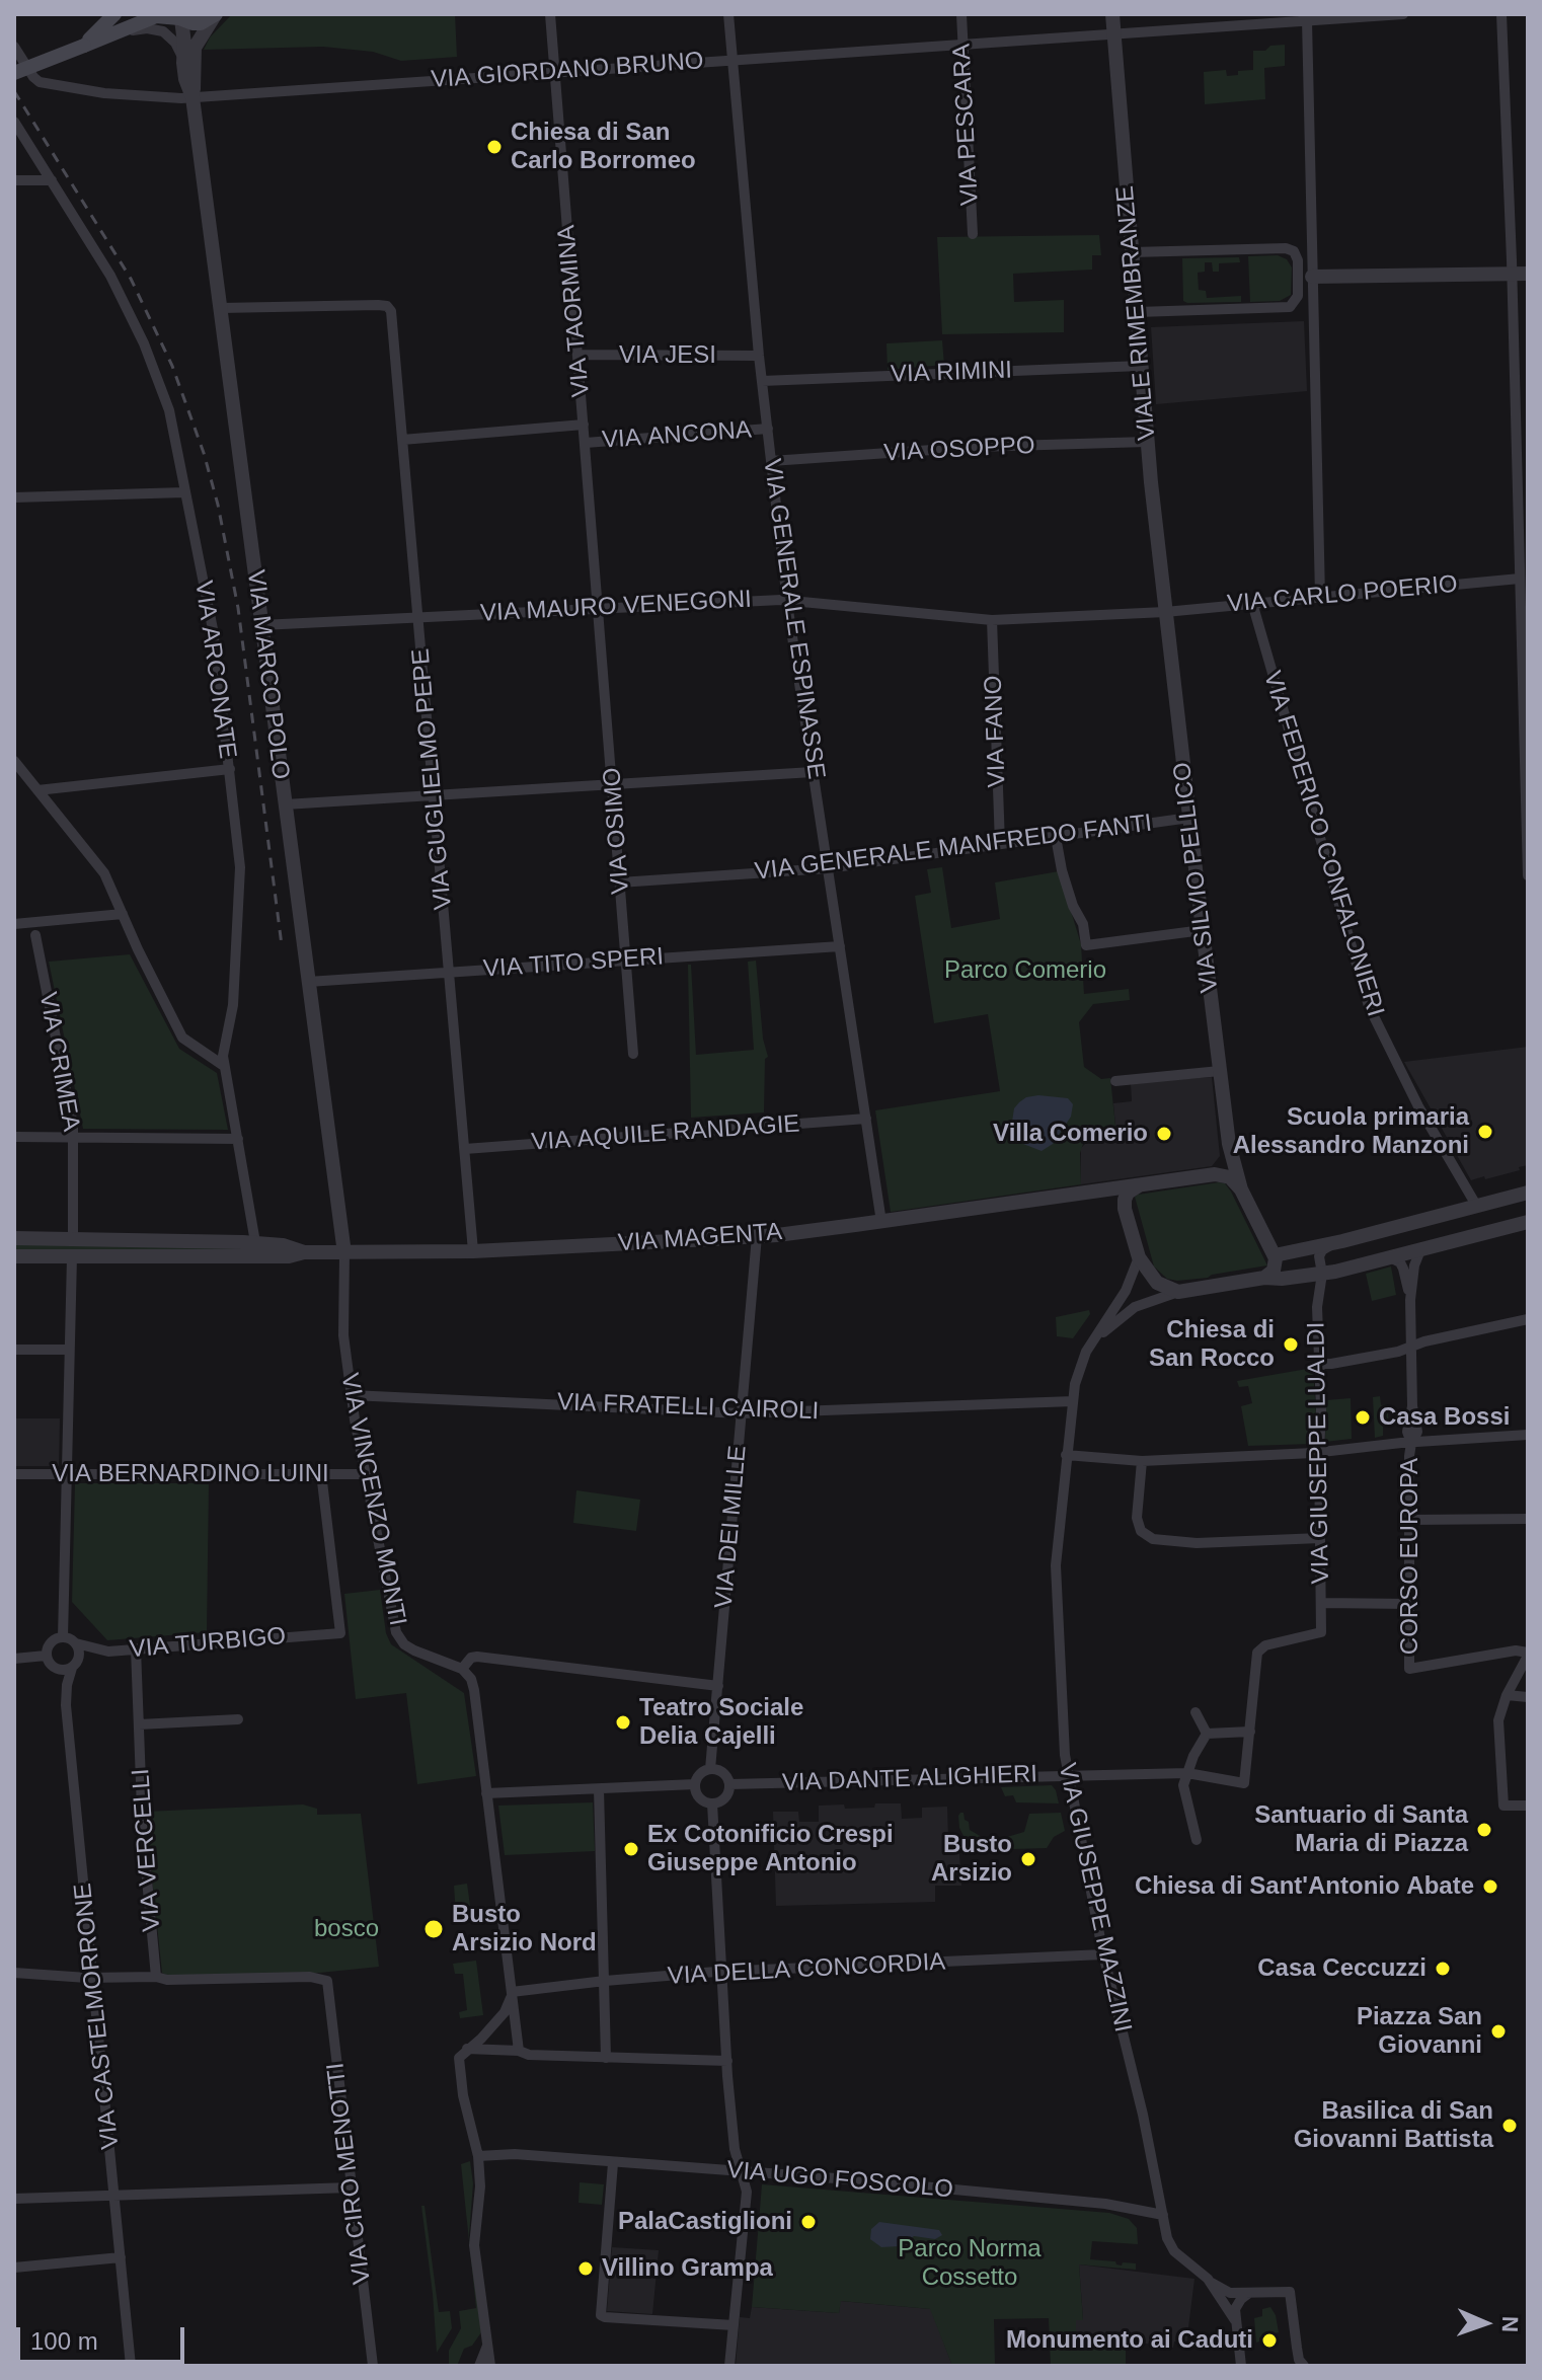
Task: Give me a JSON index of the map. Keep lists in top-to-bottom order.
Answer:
{
  "streets": {
    "street": [
      "VIA GIORDANO BRUNO",
      "VIA PESCARA",
      "VIA TAORMINA",
      "VIALE RIMEMBRANZE",
      "VIA JESI",
      "VIA RIMINI",
      "VIA ANCONA",
      "VIA OSOPPO",
      "VIA CARLO POERIO",
      "VIA MAURO VENEGONI",
      "VIA GENERALE ESPINASSE",
      "VIA ARCONATE",
      "VIA MARCO POLO",
      "VIA FANO",
      "VIA GUGLIELMO PEPE",
      "VIA OSIMO",
      "VIA FEDERICO CONFALONIERI",
      "VIA GENERALE MANFREDO FANTI",
      "VIA SILVIO PELLICO",
      "VIA TITO SPERI",
      "VIA CRIMEA",
      "VIA AQUILE RANDAGIE",
      "VIA MAGENTA",
      "VIA FRATELLI CAIROLI",
      "VIA GIUSEPPE LUALDI",
      "VIA BERNARDINO LUINI",
      "VIA VINCENZO MONTI",
      "VIA DEI MILLE",
      "CORSO EUROPA",
      "VIA TURBIGO",
      "VIA DANTE ALIGHIERI",
      "VIA VERCELLI",
      "VIA GIUSEPPE MAZZINI",
      "VIA DELLA CONCORDIA",
      "VIA CASTELMORRONE",
      "VIA CIRO MENOTTI",
      "VIA UGO FOSCOLO"
    ]
  },
  "crossings": [
    ["VIA GIORDANO BRUNO", "VIA PESCARA"],
    ["VIA GIORDANO BRUNO", "VIA TAORMINA"],
    ["VIA GIORDANO BRUNO", "VIALE RIMEMBRANZE"],
    ["VIA GIORDANO BRUNO", "VIA GENERALE ESPINASSE"],
    ["VIA GIORDANO BRUNO", "VIA MARCO POLO"],
    ["VIA TAORMINA", "VIA JESI"],
    ["VIA TAORMINA", "VIA ANCONA"],
    ["VIA TAORMINA", "VIA MAURO VENEGONI"],
    ["VIA TAORMINA", "VIA OSIMO"],
    ["VIALE RIMEMBRANZE", "VIA RIMINI"],
    ["VIALE RIMEMBRANZE", "VIA OSOPPO"],
    ["VIALE RIMEMBRANZE", "VIA CARLO POERIO"],
    ["VIALE RIMEMBRANZE", "VIA MAURO VENEGONI"],
    ["VIALE RIMEMBRANZE", "VIA SILVIO PELLICO"],
    ["VIA JESI", "VIA GENERALE ESPINASSE"],
    ["VIA RIMINI", "VIA GENERALE ESPINASSE"],
    ["VIA ANCONA", "VIA GENERALE ESPINASSE"],
    ["VIA ANCONA", "VIA GUGLIELMO PEPE"],
    ["VIA OSOPPO", "VIA GENERALE ESPINASSE"],
    ["VIA CARLO POERIO", "VIA MAURO VENEGONI"],
    ["VIA CARLO POERIO", "VIA FEDERICO CONFALONIERI"],
    ["VIA CARLO POERIO", "VIA SILVIO PELLICO"],
    ["VIA MAURO VENEGONI", "VIA GENERALE ESPINASSE"],
    ["VIA MAURO VENEGONI", "VIA MARCO POLO"],
    ["VIA MAURO VENEGONI", "VIA FANO"],
    ["VIA MAURO VENEGONI", "VIA GUGLIELMO PEPE"],
    ["VIA MAURO VENEGONI", "VIA OSIMO"],
    ["VIA MAURO VENEGONI", "VIA SILVIO PELLICO"],
    ["VIA GENERALE ESPINASSE", "VIA GENERALE MANFREDO FANTI"],
    ["VIA GENERALE ESPINASSE", "VIA TITO SPERI"],
    ["VIA GENERALE ESPINASSE", "VIA AQUILE RANDAGIE"],
    ["VIA GENERALE ESPINASSE", "VIA MAGENTA"],
    ["VIA ARCONATE", "VIA MAGENTA"],
    ["VIA MARCO POLO", "VIA GUGLIELMO PEPE"],
    ["VIA MARCO POLO", "VIA TITO SPERI"],
    ["VIA MARCO POLO", "VIA MAGENTA"],
    ["VIA MARCO POLO", "VIA VINCENZO MONTI"],
    ["VIA FANO", "VIA GENERALE MANFREDO FANTI"],
    ["VIA GUGLIELMO PEPE", "VIA TITO SPERI"],
    ["VIA GUGLIELMO PEPE", "VIA AQUILE RANDAGIE"],
    ["VIA GUGLIELMO PEPE", "VIA MAGENTA"],
    ["VIA OSIMO", "VIA GENERALE MANFREDO FANTI"],
    ["VIA OSIMO", "VIA TITO SPERI"],
    ["VIA GENERALE MANFREDO FANTI", "VIA SILVIO PELLICO"],
    ["VIA SILVIO PELLICO", "VIA MAGENTA"],
    ["VIA SILVIO PELLICO", "VIA GIUSEPPE MAZZINI"],
    ["VIA CRIMEA", "VIA MAGENTA"],
    ["VIA MAGENTA", "VIA VINCENZO MONTI"],
    ["VIA MAGENTA", "VIA DEI MILLE"],
    ["VIA MAGENTA", "VIA GIUSEPPE MAZZINI"],
    ["VIA FRATELLI CAIROLI", "VIA VINCENZO MONTI"],
    ["VIA FRATELLI CAIROLI", "VIA DEI MILLE"],
    ["VIA FRATELLI CAIROLI", "VIA GIUSEPPE MAZZINI"],
    ["VIA GIUSEPPE LUALDI", "VIA DANTE ALIGHIERI"],
    ["VIA GIUSEPPE LUALDI", "VIA GIUSEPPE MAZZINI"],
    ["VIA BERNARDINO LUINI", "VIA VINCENZO MONTI"],
    ["VIA BERNARDINO LUINI", "VIA TURBIGO"],
    ["VIA DEI MILLE", "VIA DANTE ALIGHIERI"],
    ["CORSO EUROPA", "VIA GIUSEPPE MAZZINI"],
    ["VIA TURBIGO", "VIA VERCELLI"],
    ["VIA TURBIGO", "VIA CASTELMORRONE"],
    ["VIA DANTE ALIGHIERI", "VIA GIUSEPPE MAZZINI"],
    ["VIA VERCELLI", "VIA CIRO MENOTTI"],
    ["VIA GIUSEPPE MAZZINI", "VIA DELLA CONCORDIA"],
    ["VIA GIUSEPPE MAZZINI", "VIA UGO FOSCOLO"]
  ],
  "parks": ["Parco Comerio", "bosco", "Parco Norma Cossetto"],
  "places": [
    "Chiesa di San Carlo Borromeo",
    "Scuola primaria Alessandro Manzoni",
    "Villa Comerio",
    "Chiesa di San Rocco",
    "Casa Bossi",
    "Teatro Sociale Delia Cajelli",
    "Santuario di Santa Maria di Piazza",
    "Ex Cotonificio Crespi Giuseppe Antonio",
    "Busto Arsizio",
    "Chiesa di Sant'Antonio Abate",
    "Busto Arsizio Nord",
    "Casa Ceccuzzi",
    "Piazza San Giovanni",
    "Basilica di San Giovanni Battista",
    "PalaCastiglioni",
    "Villino Grampa",
    "Monumento ai Caduti"
  ],
  "scale_bar": "100 m",
  "north": "right"
}
